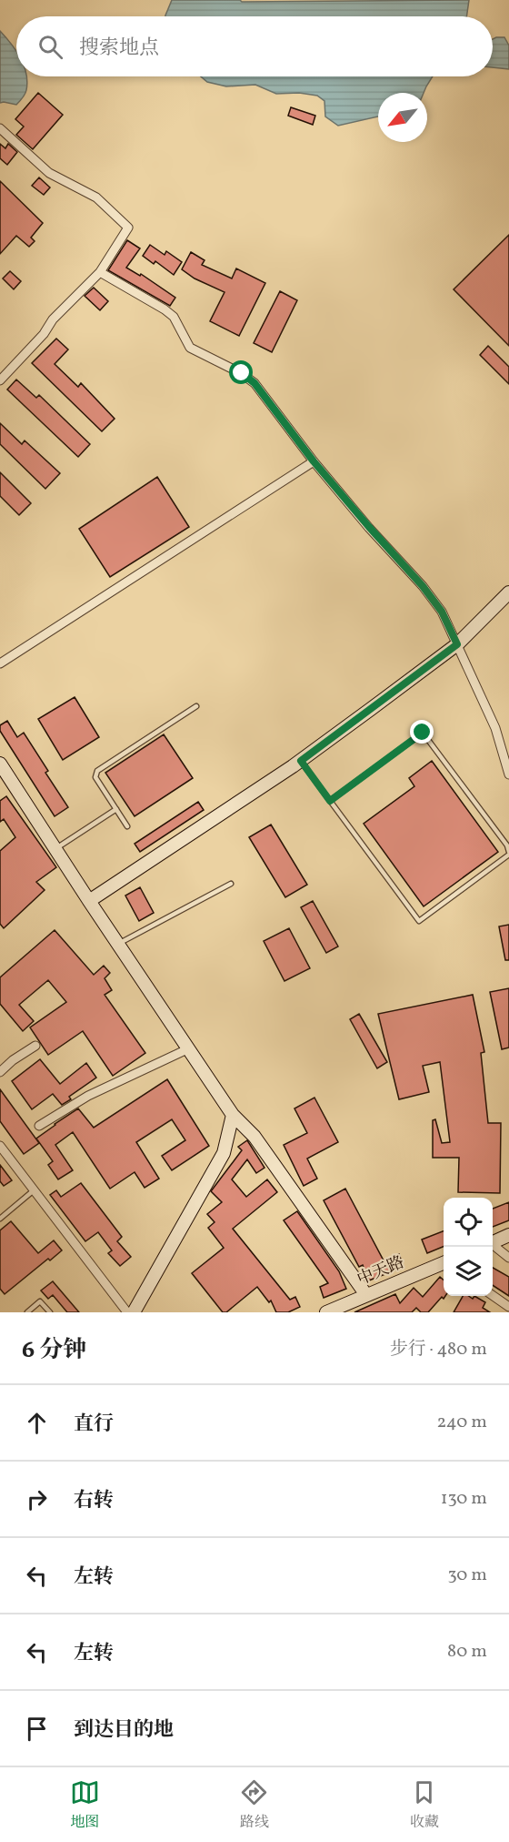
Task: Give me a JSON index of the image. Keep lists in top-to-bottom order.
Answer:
{
  "streets": {
    "street": ["中天路"]
  },
  "north": "bottom left",
  "page": {
    "search": "搜索地点",
    "heading": ["6 分钟", "步行 · 480 m"],
    "list": [
      ["直行", "240 m"],
      ["右转", "130 m"],
      ["左转", "30 m"],
      ["左转", "80 m"],
      "到达目的地"
    ],
    "nav": ["地图", "路线", "收藏"]
  }
}
